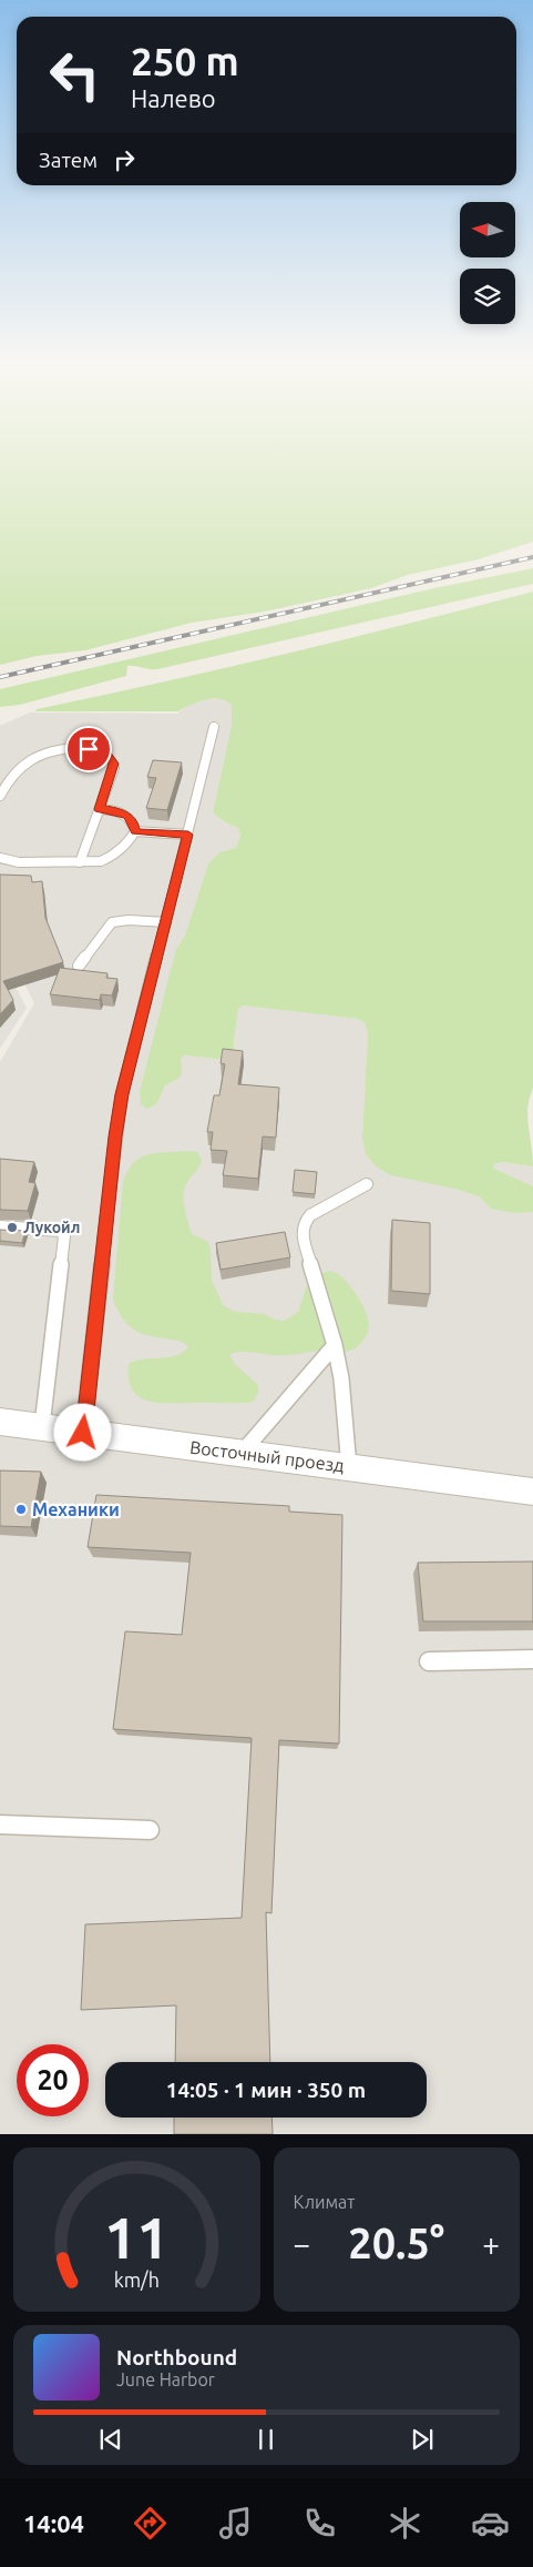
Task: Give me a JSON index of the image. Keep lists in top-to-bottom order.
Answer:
{
  "streets": {
    "street": ["Восточный проезд"]
  },
  "places": ["Лукойл", "Механики"],
  "north": "left",
  "page": {
    "turn": ["250 m", "Налево"],
    "then": "Затем",
    "limit": "20",
    "trip": "14:05 · 1 мин · 350 m",
    "tile": "Климат",
    "heat": ["−", "20.5°", "+"],
    "song": ["Northbound", "June Harbor"],
    "tabs": "14:04",
    "gauge": ["11", "km/h"]
  }
}
